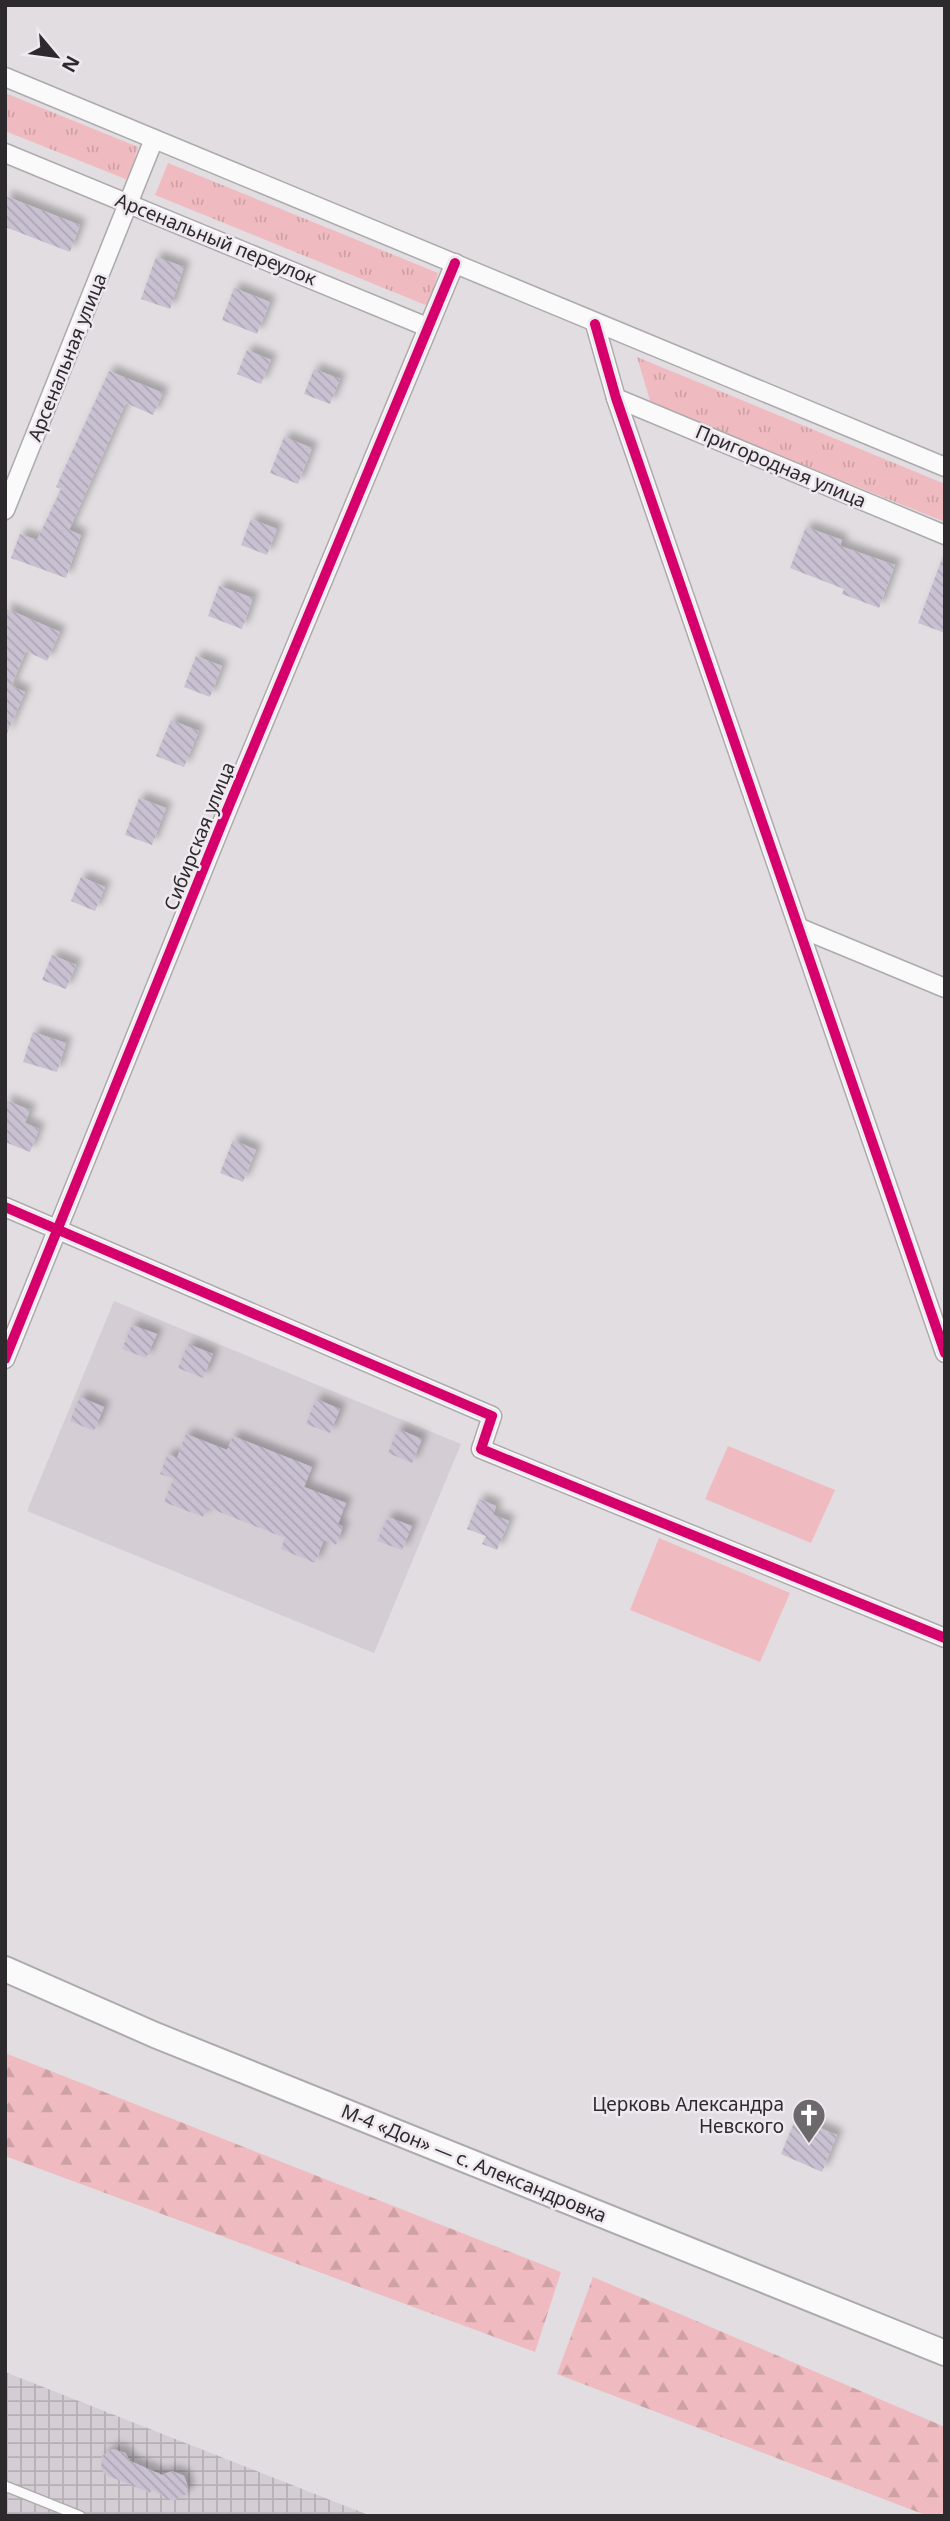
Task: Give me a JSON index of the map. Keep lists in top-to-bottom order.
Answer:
{
  "streets": {
    "main road": ["М-4 «Дон» — с. Александровка"],
    "street": [
      "Арсенальный переулок",
      "Арсенальная улица",
      "Пригородная улица",
      "Сибирская улица"
    ]
  },
  "crossings": [
    ["Арсенальный переулок", "Арсенальная улица"],
    ["Арсенальный переулок", "Сибирская улица"]
  ],
  "places": {
    "church": ["Церковь Александра Невского"]
  },
  "north": "bottom right"
}
